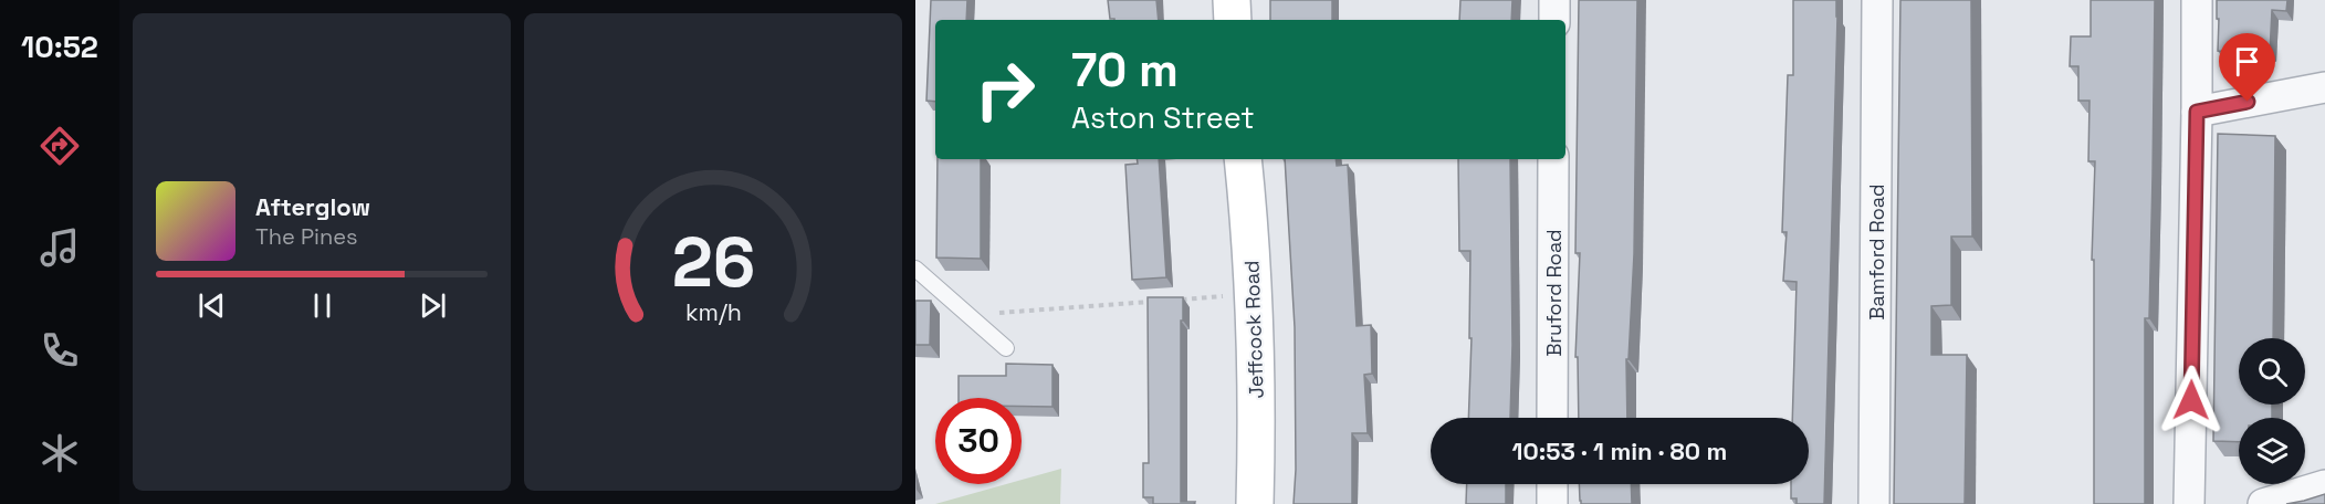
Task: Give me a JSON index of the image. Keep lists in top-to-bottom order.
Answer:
{
  "streets": {
    "street": ["Bamford Road", "Bruford Road", "Jeffcock Road"]
  },
  "page": {
    "tabs": "10:52",
    "turn": ["70 m", "Aston Street"],
    "song": ["Afterglow", "The Pines"],
    "limit": "30",
    "trip": "10:53 · 1 min · 80 m",
    "gauge": ["26", "km/h"]
  }
}
